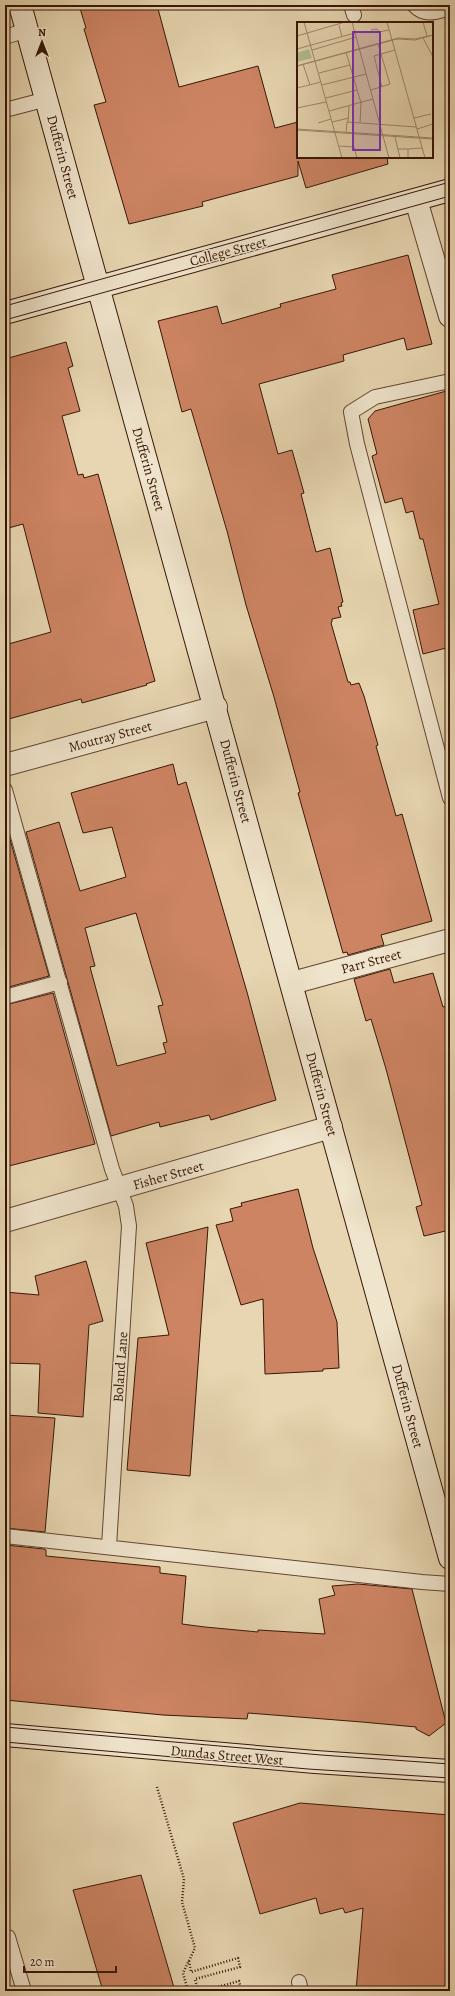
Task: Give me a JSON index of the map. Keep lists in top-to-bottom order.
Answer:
{
  "streets": {
    "main road": [
      "Dufferin Street",
      "College Street",
      "Moutray Street",
      "Parr Street",
      "Fisher Street",
      "Dundas Street West"
    ],
    "lane": ["Boland Lane"]
  },
  "crossings": [
    ["Dufferin Street", "College Street"],
    ["Dufferin Street", "Moutray Street"],
    ["Dufferin Street", "Parr Street"],
    ["Dufferin Street", "Fisher Street"],
    ["Fisher Street", "Boland Lane"]
  ],
  "scale_bar": "20 m",
  "north": "top"
}
